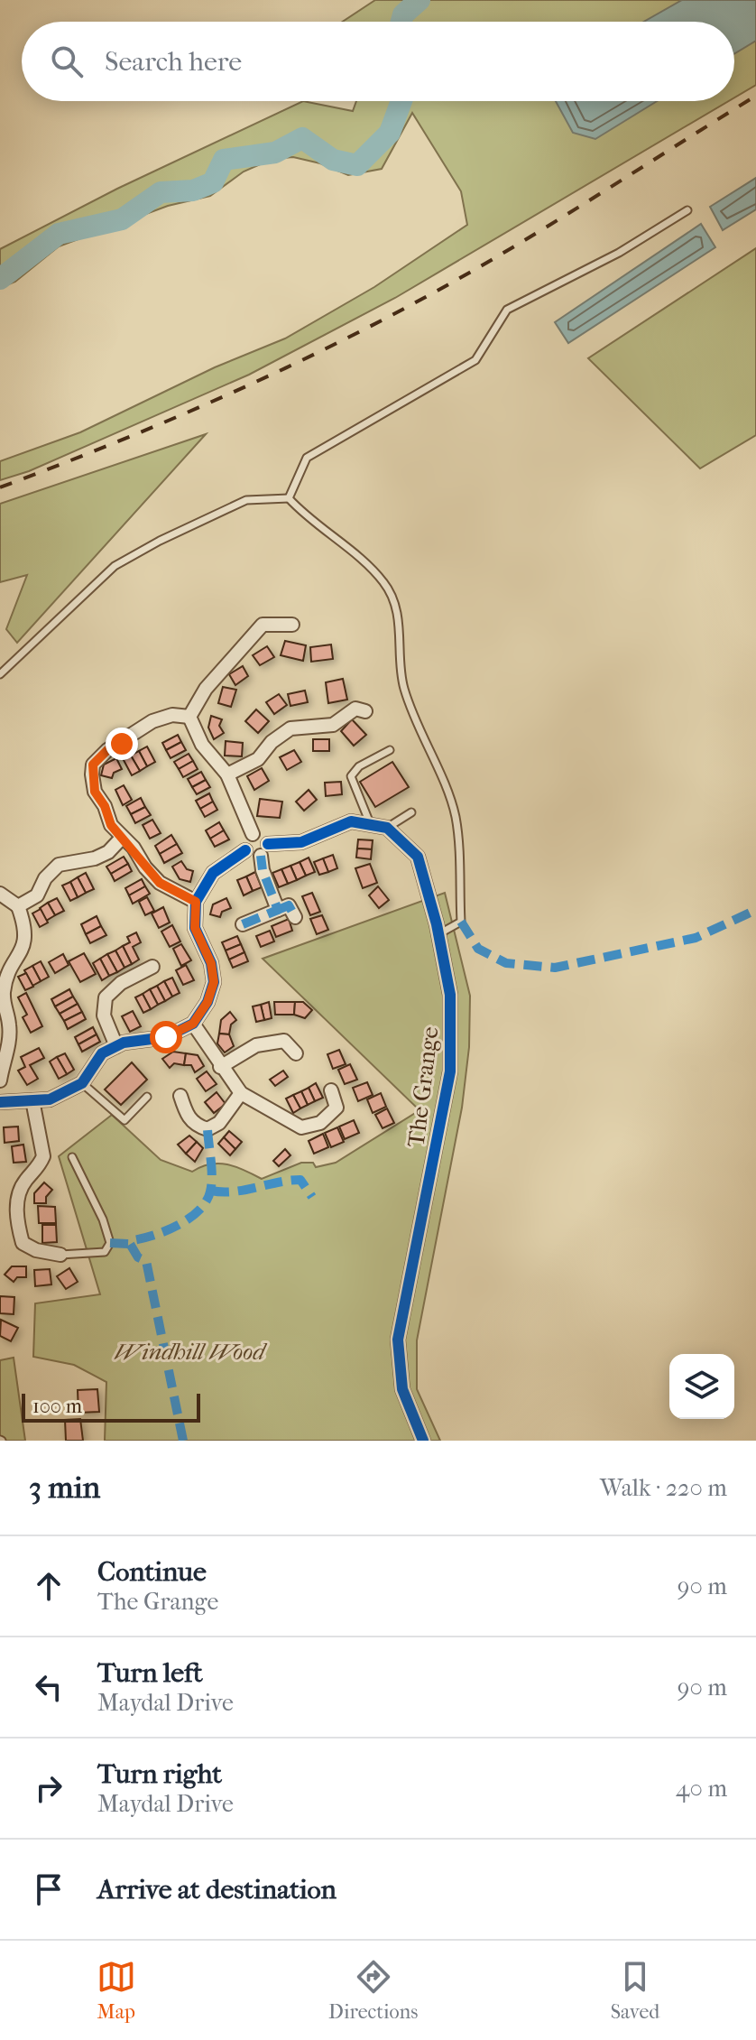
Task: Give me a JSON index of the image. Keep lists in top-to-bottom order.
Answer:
{
  "streets": {
    "street": ["The Grange"]
  },
  "parks": ["Windhill Wood"],
  "scale_bar": "100 m",
  "page": {
    "search": "Search here",
    "scale": "100 m",
    "heading": ["3 min", "Walk · 220 m"],
    "list": [
      ["Continue", "The Grange", "90 m"],
      ["Turn left", "Maydal Drive", "90 m"],
      ["Turn right", "Maydal Drive", "40 m"],
      "Arrive at destination"
    ],
    "nav": ["Map", "Directions", "Saved"]
  }
}
